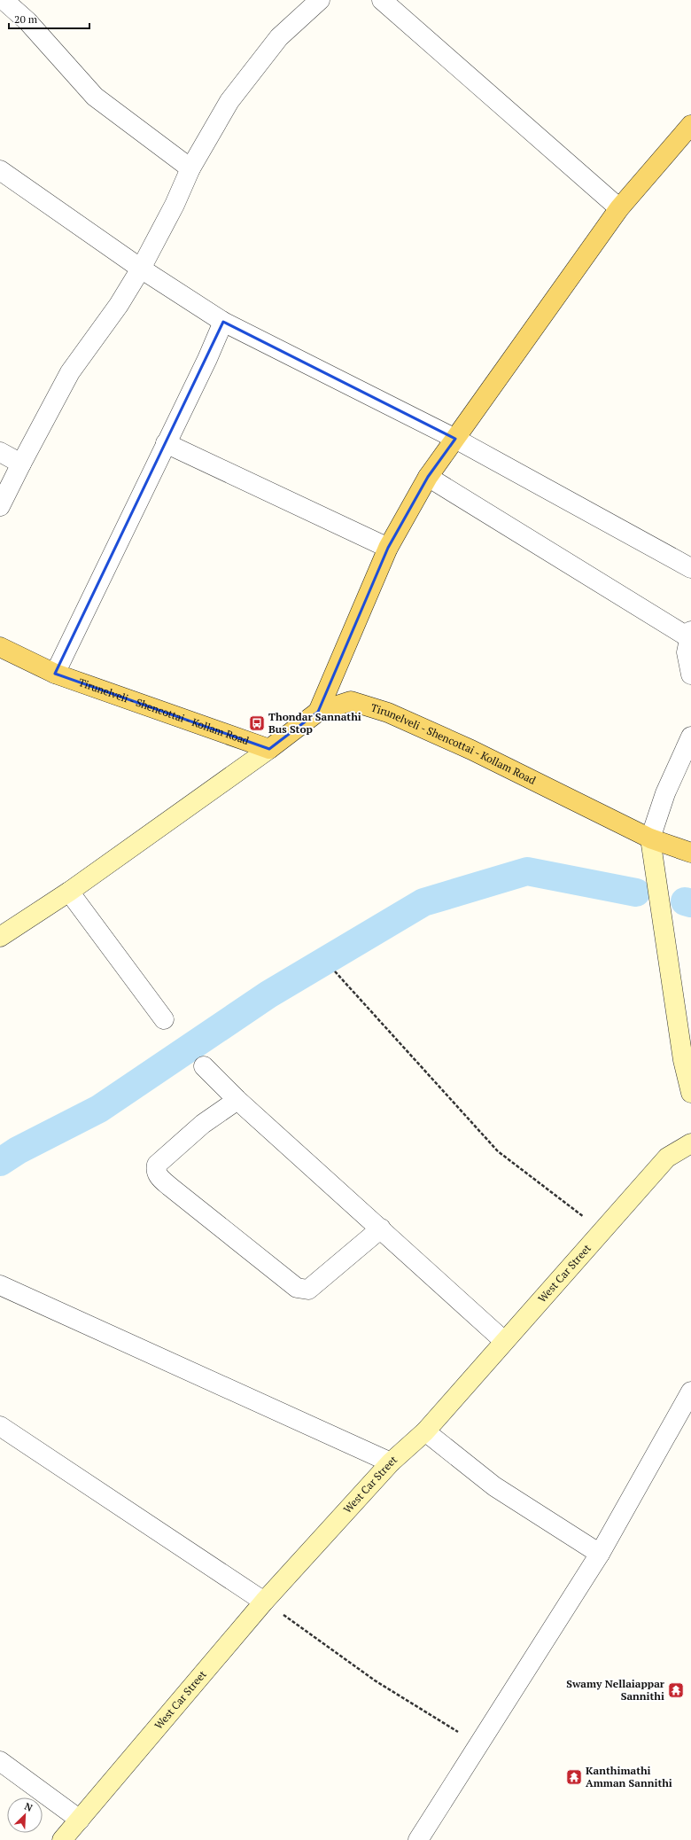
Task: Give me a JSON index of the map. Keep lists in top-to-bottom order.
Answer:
{
  "streets": {
    "main road": ["Tirunelveli - Shencottai - Kollam Road", "West Car Street"]
  },
  "places": {
    "bus stop": ["Thondar Sannathi Bus Stop"],
    "temple": ["Swamy Nellaiappar Sannithi", "Kanthimathi Amman Sannithi"]
  },
  "scale_bar": "20 m",
  "north": "top right"
}
